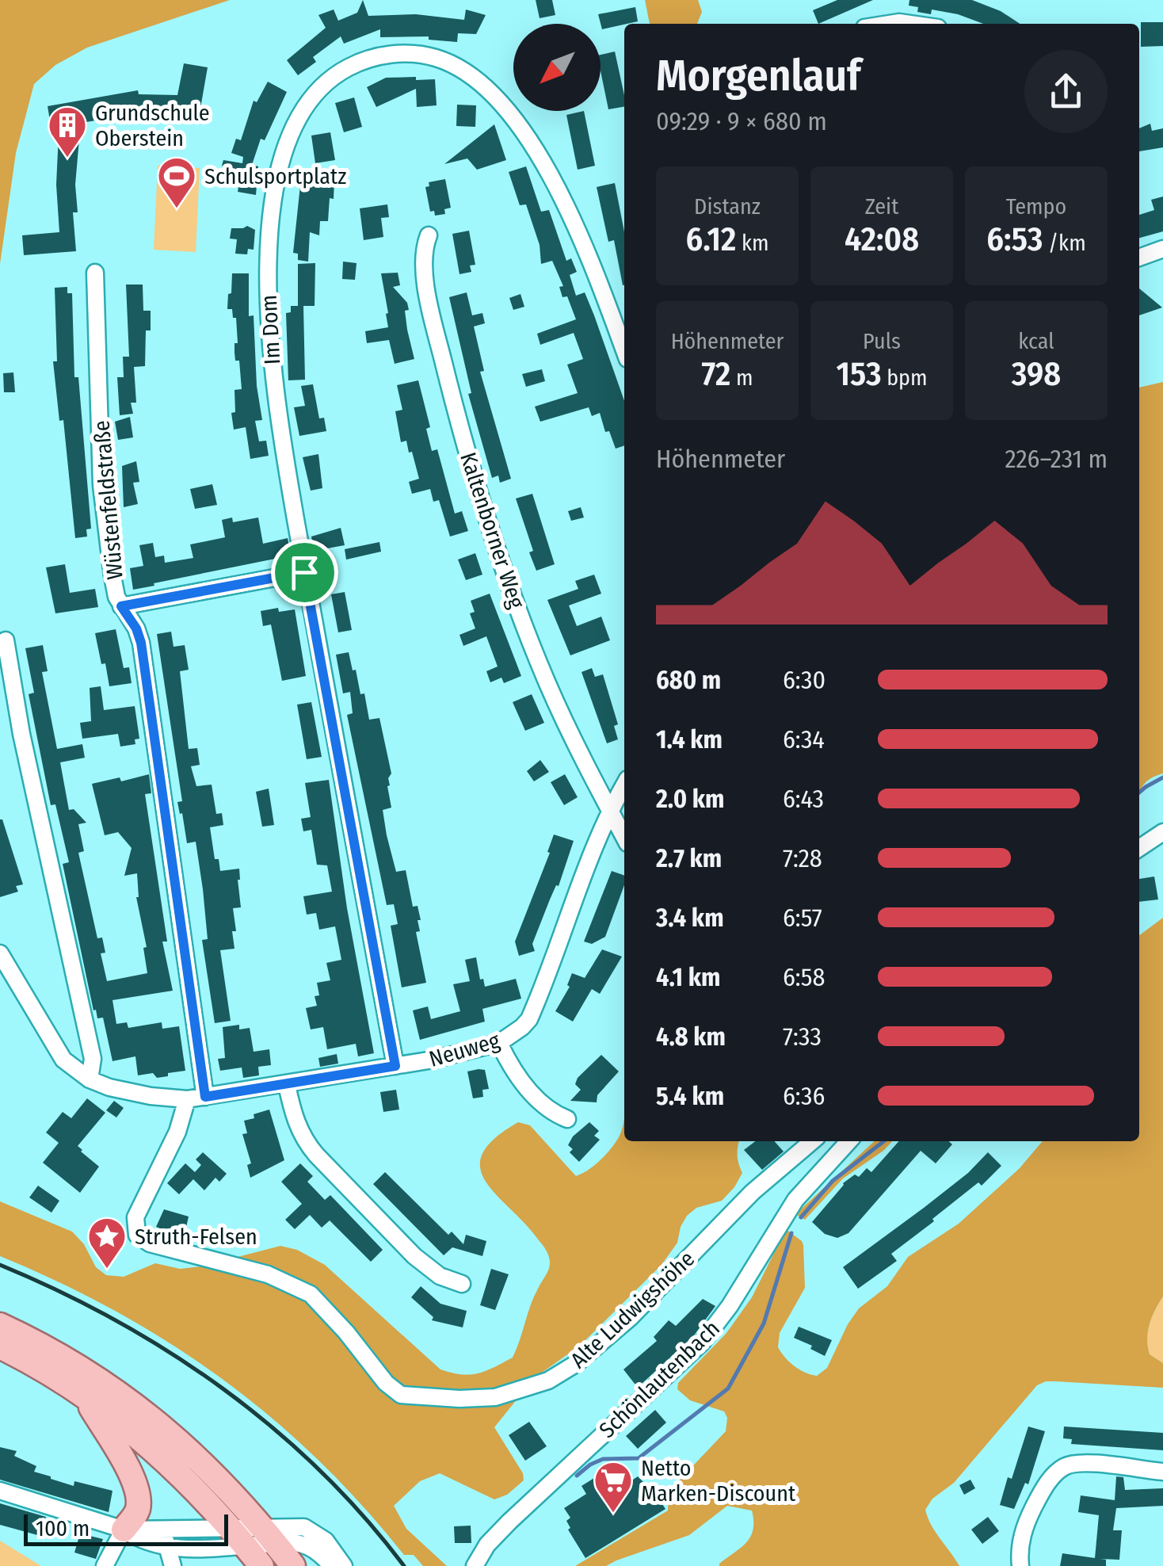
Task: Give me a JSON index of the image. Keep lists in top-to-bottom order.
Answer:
{
  "streets": {
    "street": [
      "Im Dom",
      "Wüstenfeldstraße",
      "Kaltenborner Weg",
      "Neuweg",
      "Alte Ludwigshöhe",
      "Schönlautenbach"
    ]
  },
  "crossings": [
    ["Im Dom", "Neuweg"],
    ["Wüstenfeldstraße", "Neuweg"],
    ["Kaltenborner Weg", "Neuweg"],
    ["Neuweg", "Alte Ludwigshöhe"]
  ],
  "places": {
    "building": ["Grundschule Oberstein"],
    "sports": ["Schulsportplatz"],
    "place": ["Struth-Felsen"],
    "supermarket": ["Netto Marken-Discount"]
  },
  "scale_bar": "100 m",
  "north": "bottom left",
  "page": {
    "heading": ["Morgenlauf", "09:29 · 9 × 680 m"],
    "stats": [
      ["Distanz", "6.12 km"],
      ["Zeit", "42:08"],
      ["Tempo", "6:53 /km"],
      ["Höhenmeter", "72 m"],
      ["Puls", "153 bpm"],
      ["kcal", "398"]
    ],
    "chart": ["Höhenmeter", "226–231 m"],
    "list": [
      {
        "name": "680 m",
        "note": "6:30"
      },
      {
        "name": "1.4 km",
        "note": "6:34"
      },
      {
        "name": "2.0 km",
        "note": "6:43"
      },
      {
        "name": "2.7 km",
        "note": "7:28"
      },
      {
        "name": "3.4 km",
        "note": "6:57"
      },
      {
        "name": "4.1 km",
        "note": "6:58"
      },
      {
        "name": "4.8 km",
        "note": "7:33"
      },
      {
        "name": "5.4 km",
        "note": "6:36"
      }
    ],
    "scale": "100 m"
  }
}
